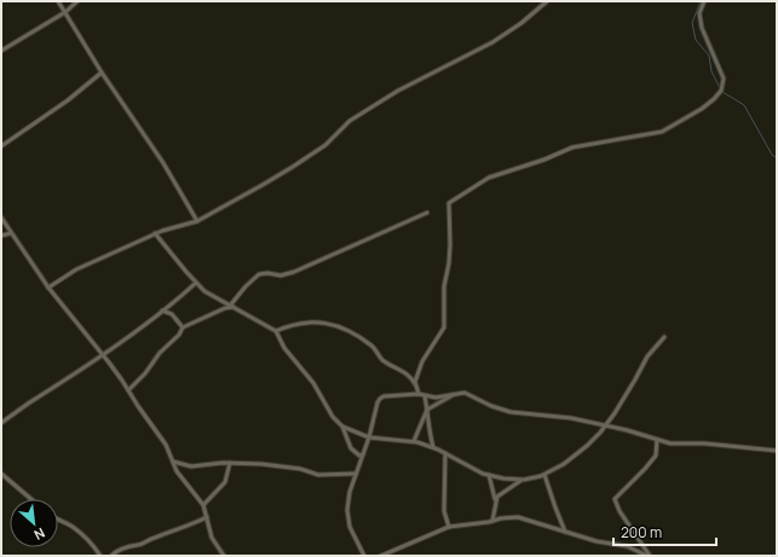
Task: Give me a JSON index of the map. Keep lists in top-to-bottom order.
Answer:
{
  "scale_bar": "200 m",
  "north": "bottom right"
}
